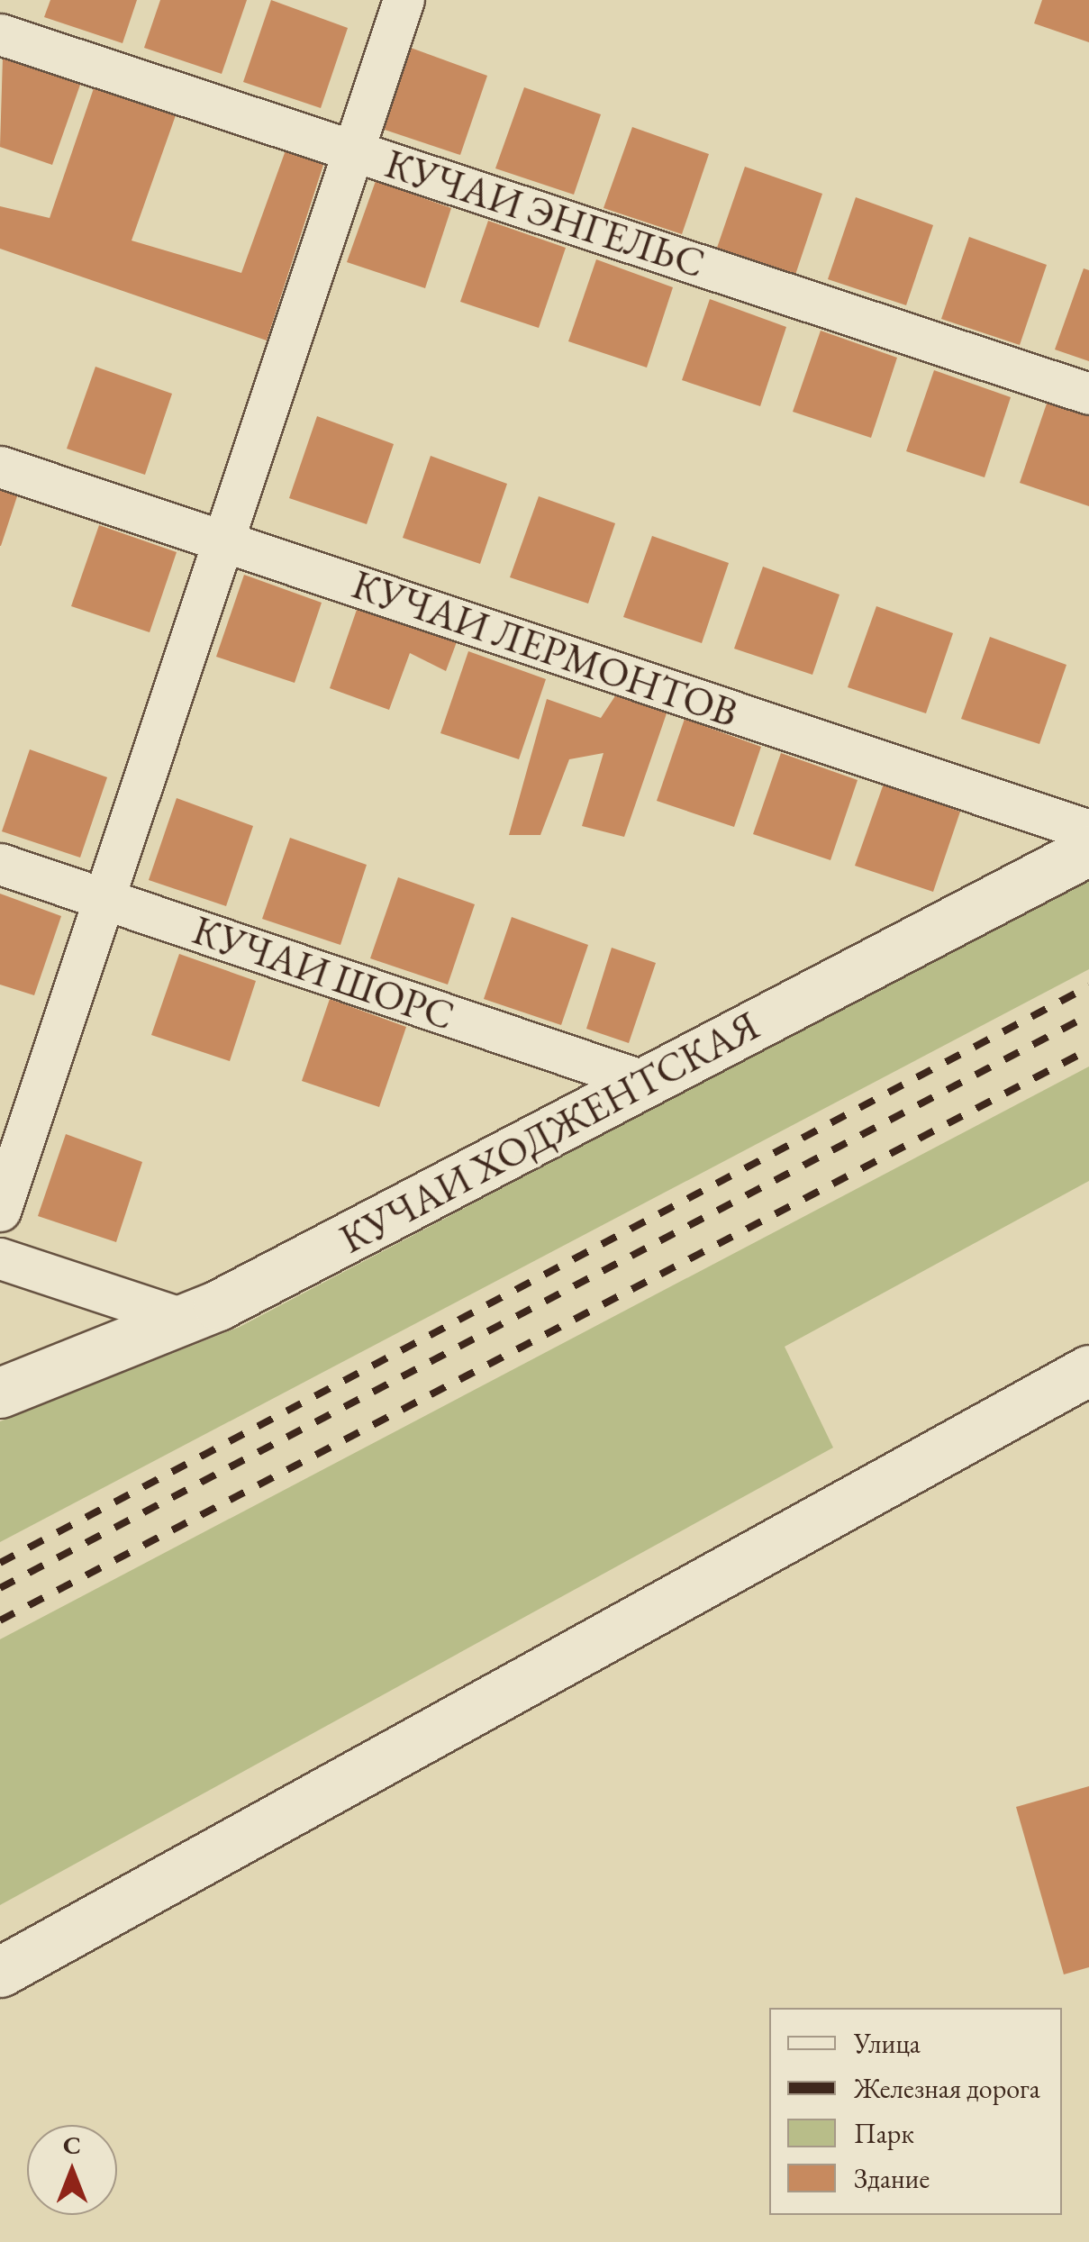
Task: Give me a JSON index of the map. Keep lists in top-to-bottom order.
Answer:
{
  "streets": {
    "street": [
      "КУЧАИ ЭНГЕЛЬС",
      "КУЧАИ ЛЕРМОНТОВ",
      "КУЧАИ ШОРС",
      "КУЧАИ ХОДЖЕНТСКАЯ"
    ]
  },
  "crossings": [
    ["КУЧАИ ШОРС", "КУЧАИ ХОДЖЕНТСКАЯ"]
  ],
  "legend": [
    "Улица",
    "Железная дорога",
    "Парк",
    "Здание"
  ],
  "north": "top"
}
